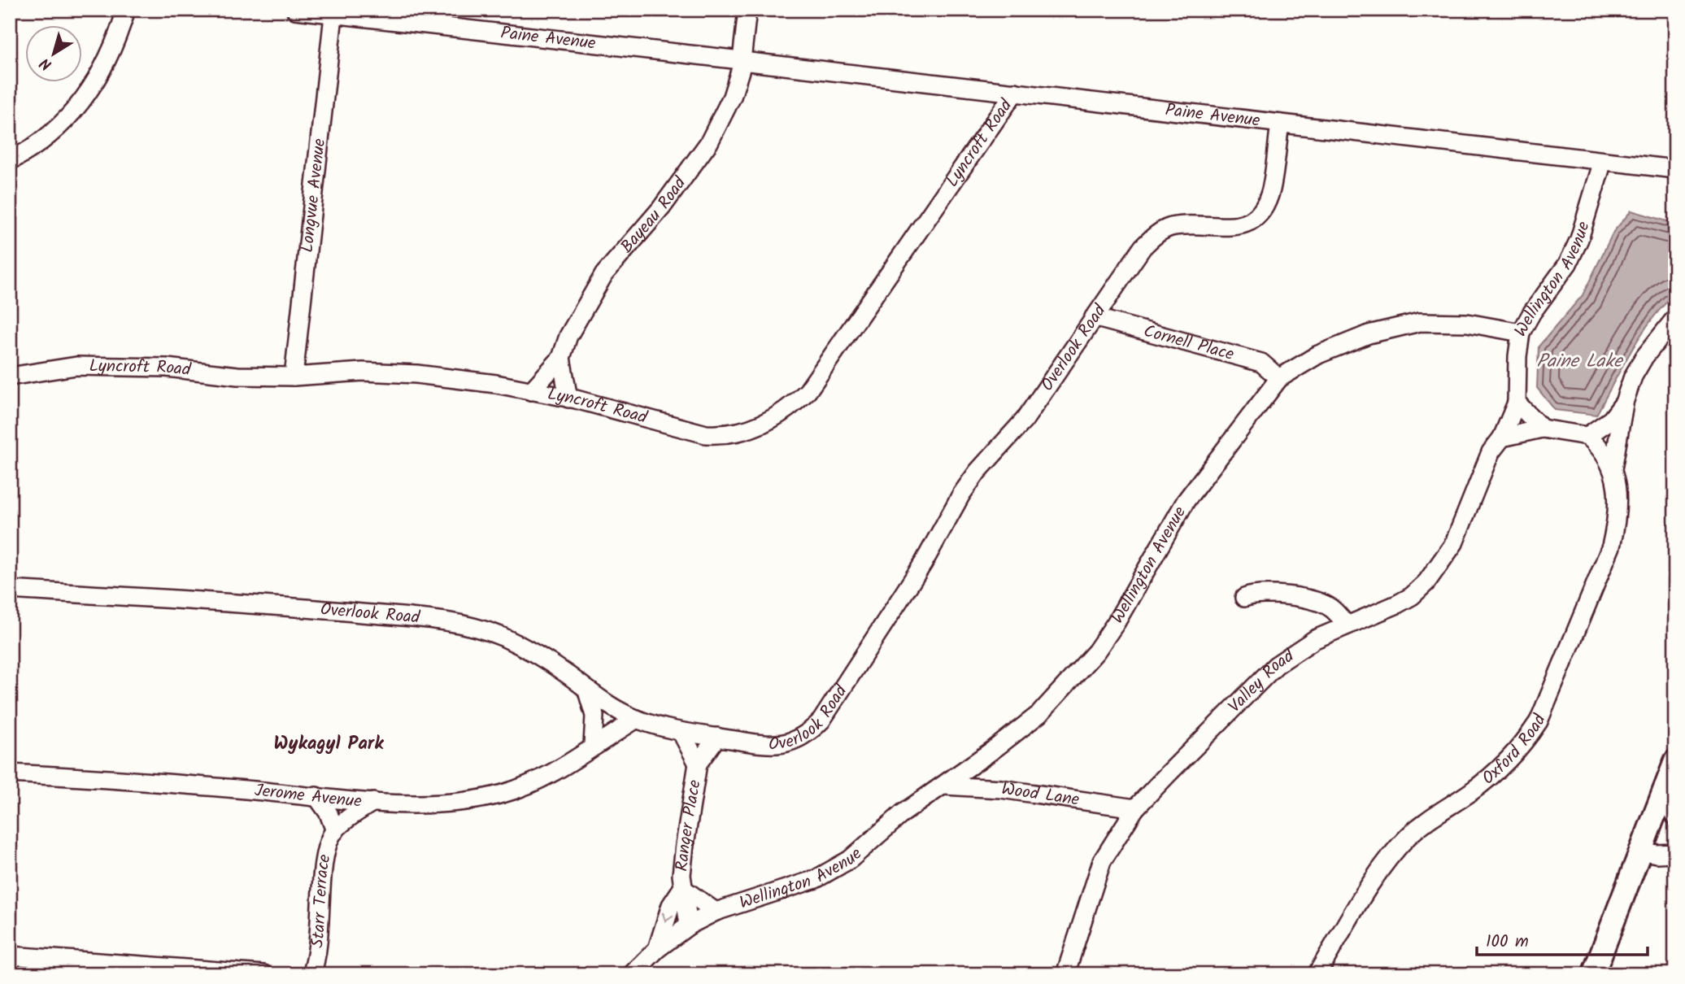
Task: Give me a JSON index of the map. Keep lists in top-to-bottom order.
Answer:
{
  "streets": {
    "street": [
      "Paine Avenue",
      "Lyncroft Road",
      "Longvue Avenue",
      "Bayeau Road",
      "Wellington Avenue",
      "Cornell Place",
      "Overlook Road",
      "Valley Road",
      "Oxford Road",
      "Wood Lane",
      "Jerome Avenue",
      "Ranger Place",
      "Starr Terrace"
    ]
  },
  "crossings": [
    ["Paine Avenue", "Lyncroft Road"],
    ["Paine Avenue", "Longvue Avenue"],
    ["Paine Avenue", "Bayeau Road"],
    ["Paine Avenue", "Wellington Avenue"],
    ["Paine Avenue", "Overlook Road"],
    ["Lyncroft Road", "Longvue Avenue"],
    ["Lyncroft Road", "Bayeau Road"],
    ["Wellington Avenue", "Cornell Place"],
    ["Wellington Avenue", "Valley Road"],
    ["Wellington Avenue", "Wood Lane"],
    ["Wellington Avenue", "Ranger Place"],
    ["Cornell Place", "Overlook Road"],
    ["Overlook Road", "Jerome Avenue"],
    ["Overlook Road", "Ranger Place"],
    ["Valley Road", "Wood Lane"],
    ["Jerome Avenue", "Starr Terrace"]
  ],
  "districts": ["Wykagyl Park"],
  "water": ["Paine Lake"],
  "scale_bar": "100 m",
  "north": "bottom left"
}
